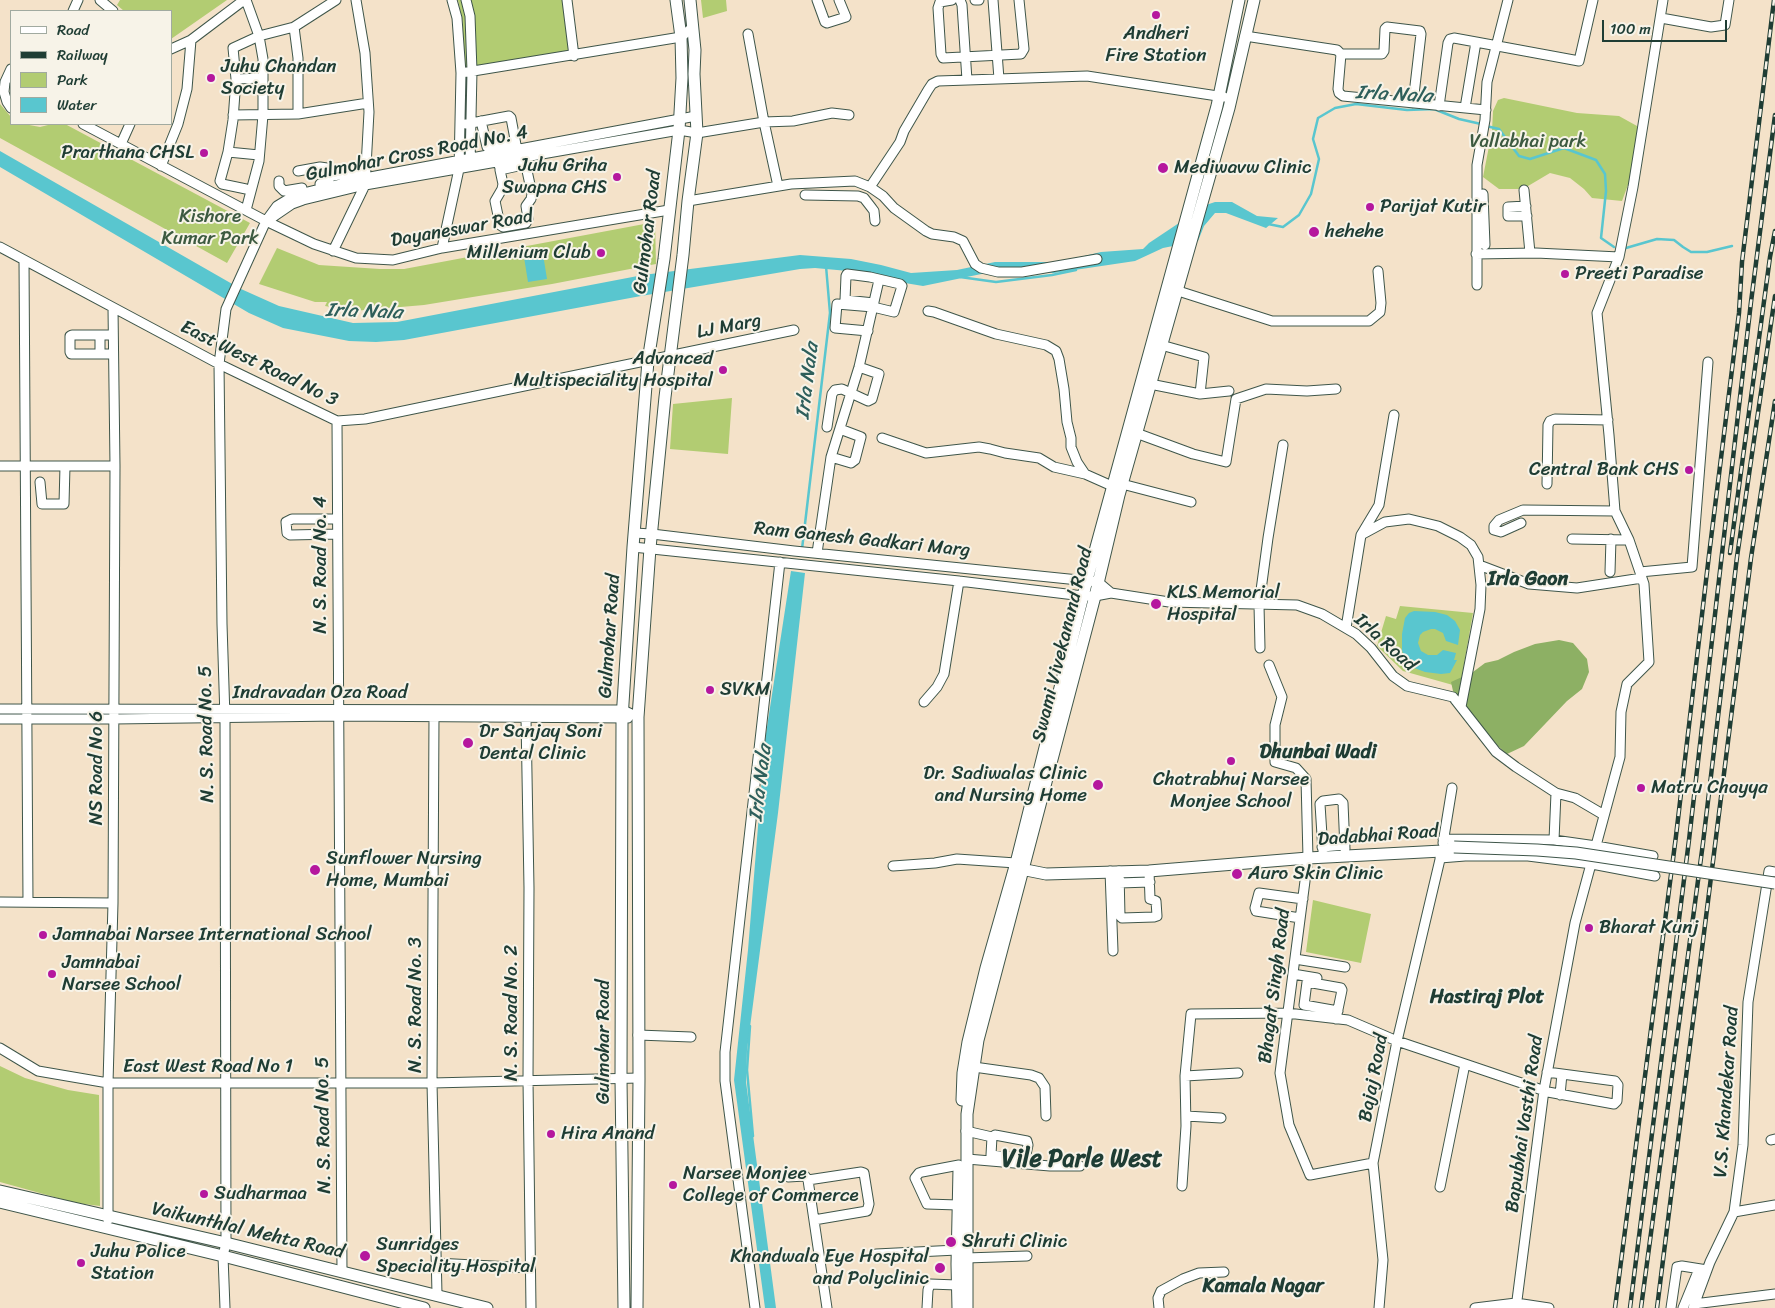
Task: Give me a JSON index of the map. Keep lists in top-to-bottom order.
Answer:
{
  "streets": {
    "main road": [
      "Gulmohar Road",
      "Swami Vivekanand Road",
      "Dadabhai Road",
      "Vaikunthlal Mehta Road"
    ],
    "street": [
      "Gulmohar Cross Road No. 4",
      "Dayaneswar Road",
      "LJ Marg",
      "East West Road No 3",
      "Ram Ganesh Gadkari Marg",
      "N. S. Road No. 4",
      "Irla Road",
      "Indravadan Oza Road",
      "N. S. Road No. 5",
      "NS Road No 6",
      "Bhagat Singh Road",
      "N. S. Road No. 3",
      "N. S. Road No. 2",
      "East West Road No 1",
      "Bajaj Road",
      "V.S. Khandekar Road",
      "Bapubhai Vasthi Road"
    ]
  },
  "crossings": [
    ["Gulmohar Cross Road No. 4", "Dayaneswar Road"],
    ["Gulmohar Cross Road No. 4", "Gulmohar Road"],
    ["Gulmohar Cross Road No. 4", "N. S. Road No. 5"],
    ["Dayaneswar Road", "Gulmohar Road"],
    ["Dayaneswar Road", "N. S. Road No. 5"],
    ["Gulmohar Road", "LJ Marg"],
    ["Gulmohar Road", "East West Road No 3"],
    ["Gulmohar Road", "Ram Ganesh Gadkari Marg"],
    ["Gulmohar Road", "Indravadan Oza Road"],
    ["Gulmohar Road", "East West Road No 1"],
    ["LJ Marg", "East West Road No 3"],
    ["East West Road No 3", "N. S. Road No. 4"],
    ["East West Road No 3", "N. S. Road No. 5"],
    ["East West Road No 3", "NS Road No 6"],
    ["Ram Ganesh Gadkari Marg", "Irla Road"],
    ["Ram Ganesh Gadkari Marg", "Swami Vivekanand Road"],
    ["N. S. Road No. 4", "Indravadan Oza Road"],
    ["N. S. Road No. 4", "N. S. Road No. 5"],
    ["Swami Vivekanand Road", "Dadabhai Road"],
    ["Indravadan Oza Road", "N. S. Road No. 5"],
    ["Indravadan Oza Road", "NS Road No 6"],
    ["Indravadan Oza Road", "N. S. Road No. 3"],
    ["Indravadan Oza Road", "N. S. Road No. 2"],
    ["N. S. Road No. 5", "East West Road No 1"],
    ["N. S. Road No. 5", "Vaikunthlal Mehta Road"],
    ["NS Road No 6", "East West Road No 1"],
    ["NS Road No 6", "Vaikunthlal Mehta Road"],
    ["Dadabhai Road", "Bhagat Singh Road"],
    ["Dadabhai Road", "Bajaj Road"],
    ["Bhagat Singh Road", "Bajaj Road"],
    ["N. S. Road No. 3", "East West Road No 1"],
    ["N. S. Road No. 3", "Vaikunthlal Mehta Road"],
    ["N. S. Road No. 2", "East West Road No 1"]
  ],
  "districts": [
    "Irla Gaon",
    "Dhunbai Wadi",
    "Hastiraj Plot",
    "Vile Parle West",
    "Kamala Nagar"
  ],
  "water": ["Irla Nala"],
  "parks": ["Vallabhai park", "Kishore Kumar Park"],
  "places": [
    "Andheri Fire Station",
    "Juhu Chandan Society",
    "Prarthana CHSL",
    "Mediwavw Clinic",
    "Juhu Griha Swapna CHS",
    "Parijat Kutir",
    "hehehe",
    "Millenium Club",
    "Preeti Paradise",
    "Advanced Multispeciality Hospital",
    "Central Bank CHS",
    "KLS Memorial Hospital",
    "SVKM",
    "Dr Sanjay Soni Dental Clinic",
    "Chatrabhuj Narsee Monjee School",
    "Dr. Sadiwalas Clinic and Nursing Home",
    "Matru Chayya",
    "Sunflower Nursing Home, Mumbai",
    "Auro Skin Clinic",
    "Bharat Kunj",
    "Jamnabai Narsee International School",
    "Jamnabai Narsee School",
    "Hira Anand",
    "Narsee Monjee College of Commerce",
    "Sudharmaa",
    "Shruti Clinic",
    "Sunridges Speciality Hospital",
    "Juhu Police Station",
    "Khandwala Eye Hospital and Polyclinic"
  ],
  "legend": [
    "Road",
    "Railway",
    "Park",
    "Water"
  ],
  "scale_bar": "100 m"
}
